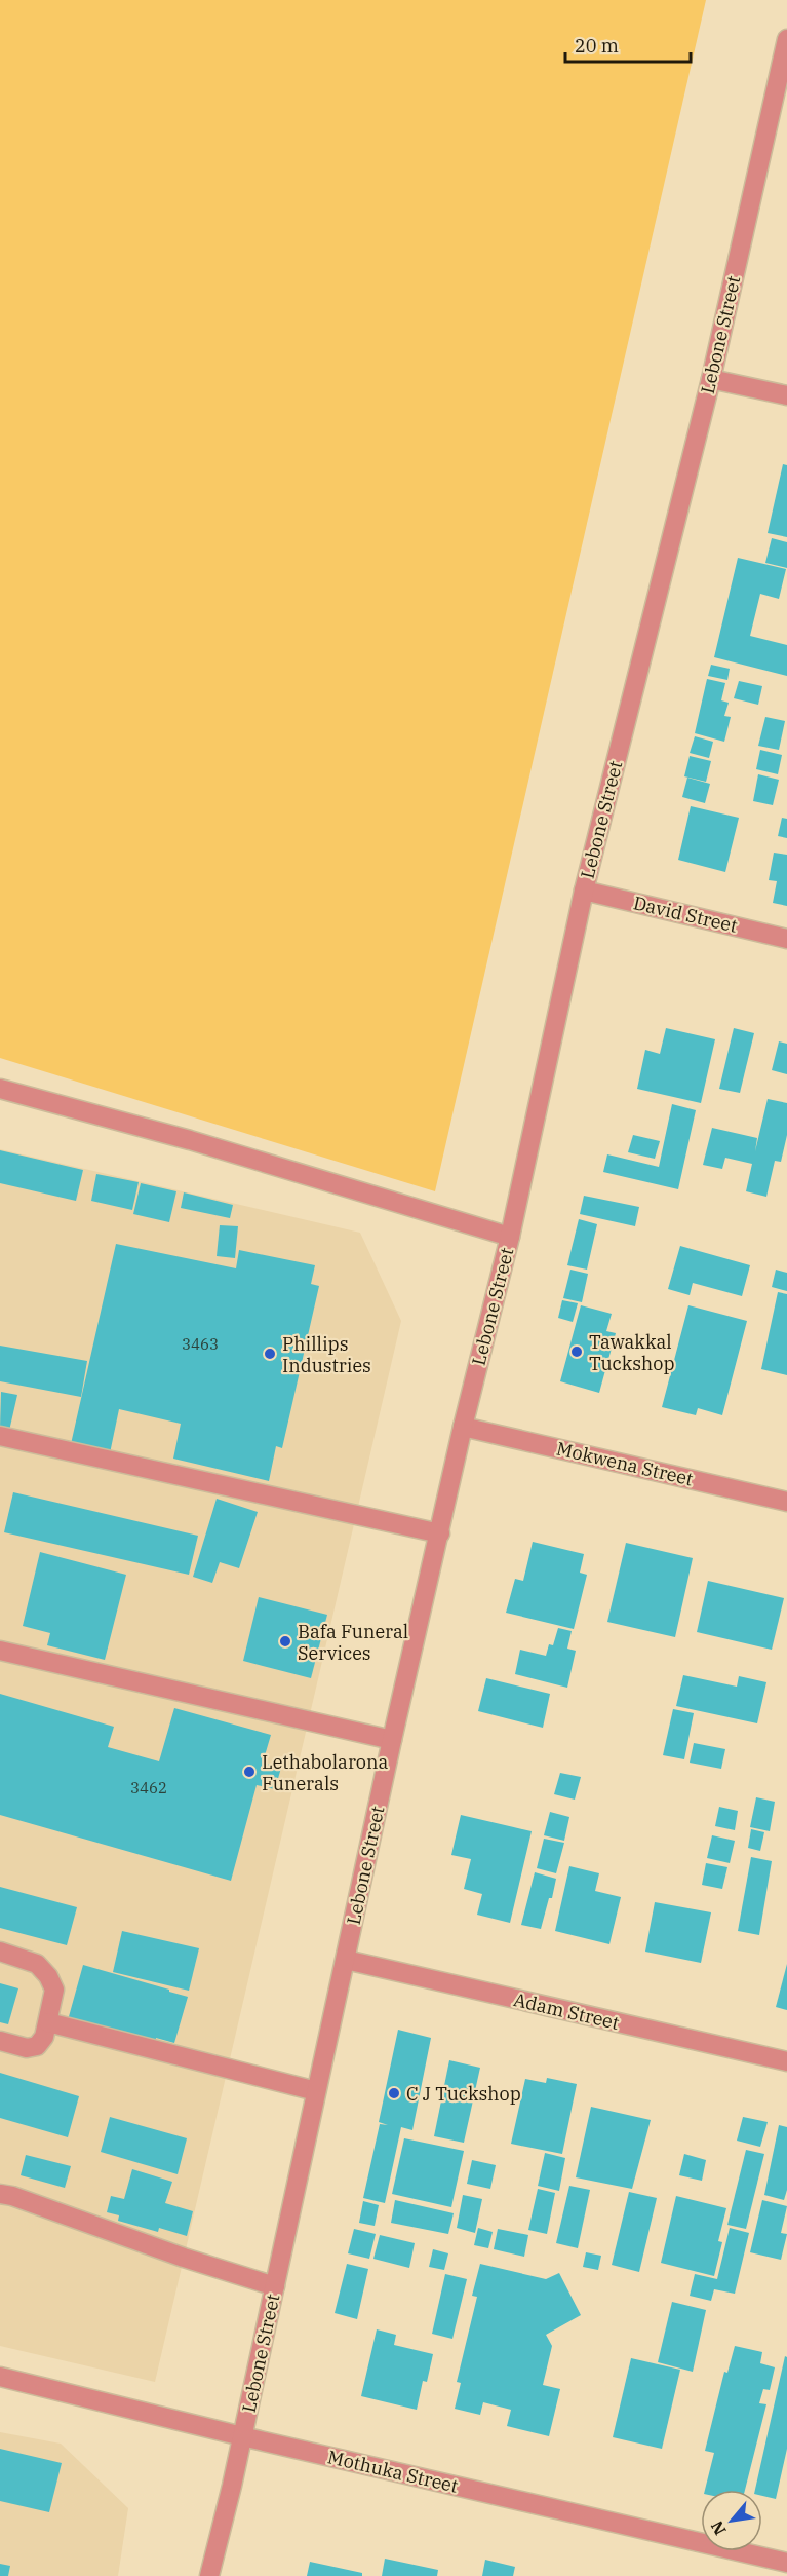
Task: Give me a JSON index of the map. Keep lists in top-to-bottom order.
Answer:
{
  "streets": {
    "street": [
      "Lebone Street",
      "David Street",
      "Mokwena Street",
      "Adam Street",
      "Mothuka Street"
    ]
  },
  "crossings": [
    ["Lebone Street", "David Street"],
    ["Lebone Street", "Mokwena Street"],
    ["Lebone Street", "Adam Street"],
    ["Lebone Street", "Mothuka Street"]
  ],
  "places": [
    "Tawakkal Tuckshop",
    "Phillips Industries",
    "Bafa Funeral Services",
    "Lethabolarona Funerals",
    "C J Tuckshop"
  ],
  "house_numbers": ["3463", "3462"],
  "scale_bar": "20 m",
  "north": "bottom left"
}
